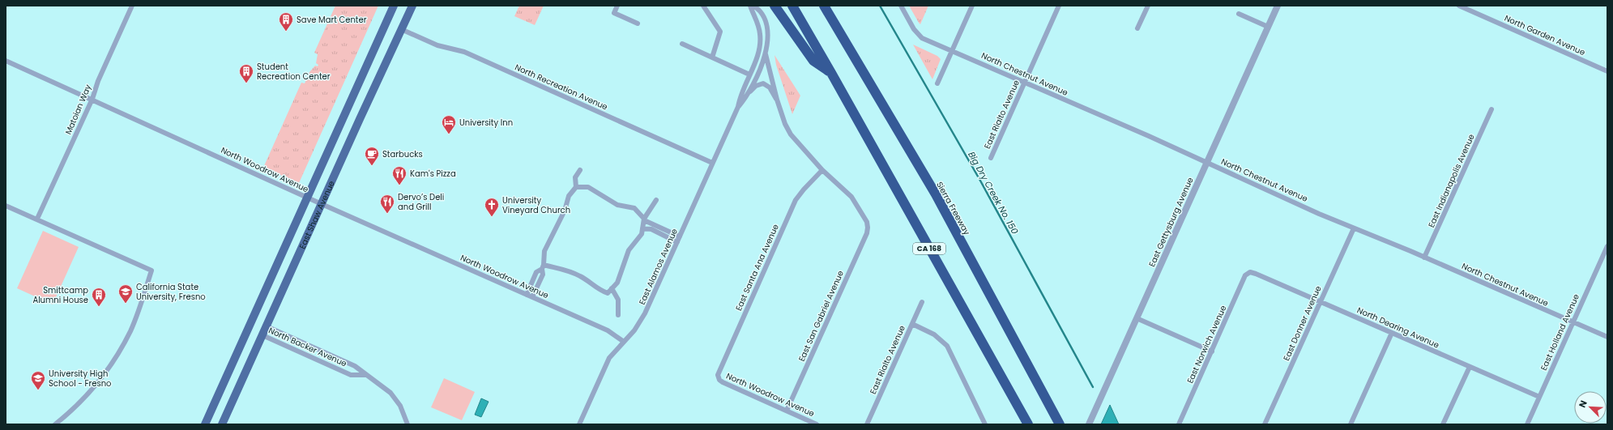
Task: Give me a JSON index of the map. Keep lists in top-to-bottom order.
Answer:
{
  "streets": {
    "highway": ["Sierra Freeway", "CA 168"],
    "main road": ["East Shaw Avenue"],
    "street": [
      "North Garden Avenue",
      "North Chestnut Avenue",
      "North Recreation Avenue",
      "Matoian Way",
      "East Rialto Avenue",
      "North Woodrow Avenue",
      "East Indianapolis Avenue",
      "East Gettysburg Avenue",
      "East Alamos Avenue",
      "East Santa Ana Avenue",
      "East San Gabriel Avenue",
      "East Donner Avenue",
      "North Dearing Avenue",
      "East Holland Avenue",
      "East Norwich Avenue",
      "North Backer Avenue"
    ]
  },
  "crossings": [
    ["North Chestnut Avenue", "East Rialto Avenue"],
    ["North Chestnut Avenue", "East Indianapolis Avenue"],
    ["North Chestnut Avenue", "East Gettysburg Avenue"],
    ["North Chestnut Avenue", "East Donner Avenue"],
    ["North Chestnut Avenue", "East Holland Avenue"],
    ["North Recreation Avenue", "East Shaw Avenue"],
    ["North Recreation Avenue", "East Alamos Avenue"],
    ["Matoian Way", "North Woodrow Avenue"],
    ["North Woodrow Avenue", "East Shaw Avenue"],
    ["North Woodrow Avenue", "East Alamos Avenue"],
    ["North Woodrow Avenue", "East Santa Ana Avenue"],
    ["North Woodrow Avenue", "East San Gabriel Avenue"],
    ["East Shaw Avenue", "North Backer Avenue"],
    ["East Santa Ana Avenue", "East San Gabriel Avenue"],
    ["East Donner Avenue", "North Dearing Avenue"],
    ["North Dearing Avenue", "East Holland Avenue"],
    ["North Dearing Avenue", "East Norwich Avenue"]
  ],
  "water": ["Big Dry Creek No. 150"],
  "places": {
    "building": ["Save Mart Center", "Student Recreation Center", "Smittcamp Alumni House"],
    "hotel": ["University Inn"],
    "cafe": ["Starbucks"],
    "restaurant": ["Kam's Pizza", "Dervo’s Deli and Grill"],
    "church": ["University Vineyard Church"],
    "school or university": ["California State University, Fresno", "University High School - Fresno"]
  },
  "north": "top left"
}
